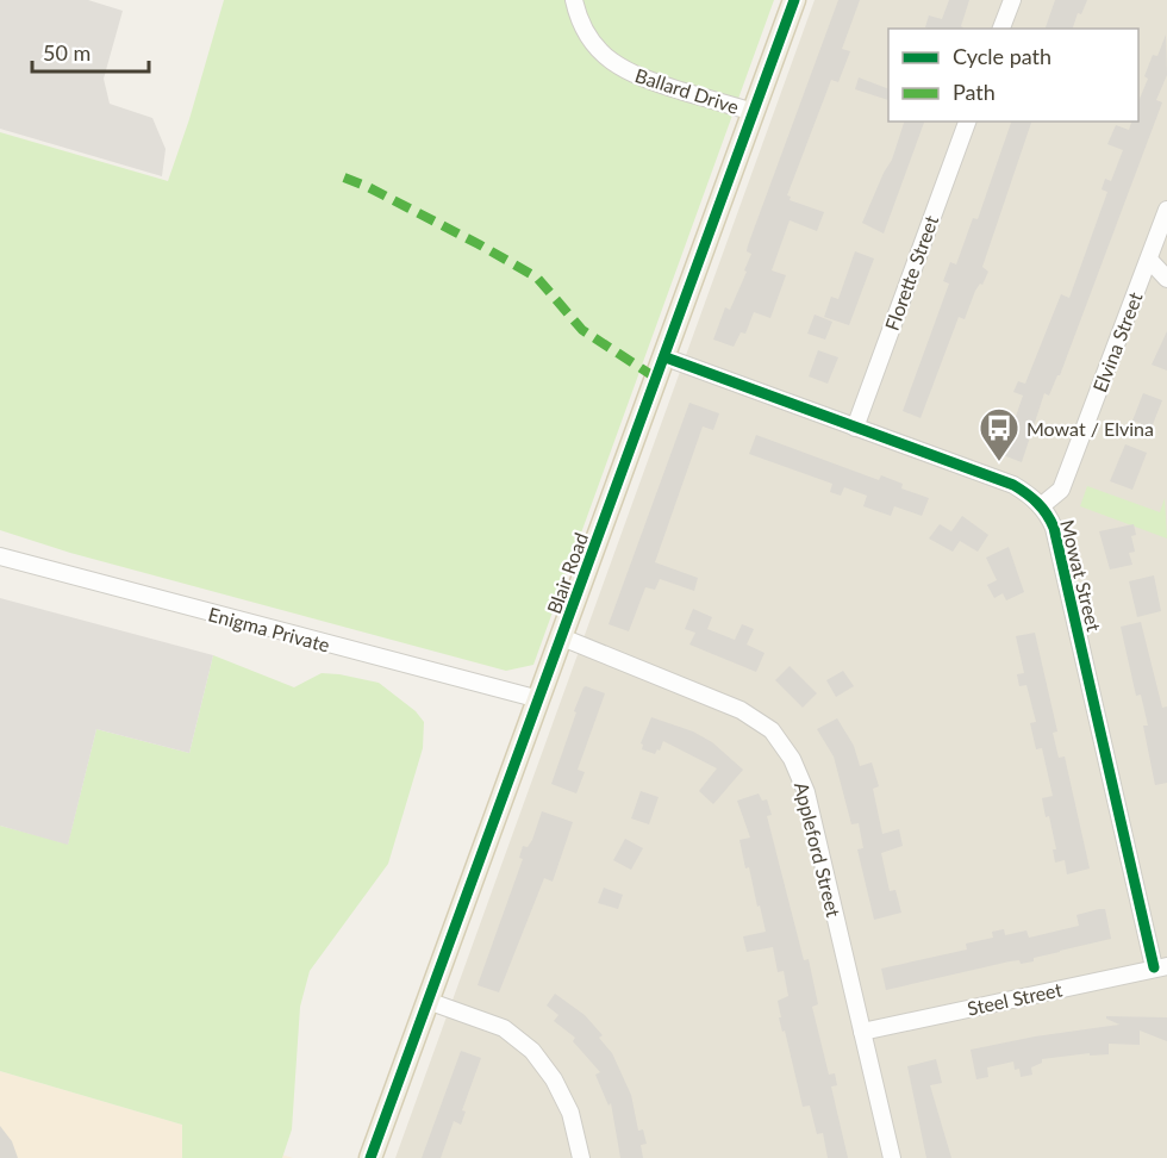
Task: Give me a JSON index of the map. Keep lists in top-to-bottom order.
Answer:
{
  "streets": {
    "main road": ["Blair Road"],
    "street": [
      "Ballard Drive",
      "Florette Street",
      "Elvina Street",
      "Mowat Street",
      "Enigma Private",
      "Appleford Street",
      "Steel Street"
    ]
  },
  "crossings": [
    ["Ballard Drive", "Blair Road"],
    ["Florette Street", "Mowat Street"],
    ["Elvina Street", "Mowat Street"],
    ["Blair Road", "Mowat Street"],
    ["Blair Road", "Enigma Private"],
    ["Blair Road", "Appleford Street"],
    ["Mowat Street", "Steel Street"],
    ["Appleford Street", "Steel Street"]
  ],
  "places": {
    "bus stop": ["Mowat / Elvina"]
  },
  "legend": ["Cycle path", "Path"],
  "scale_bar": "50 m"
}
